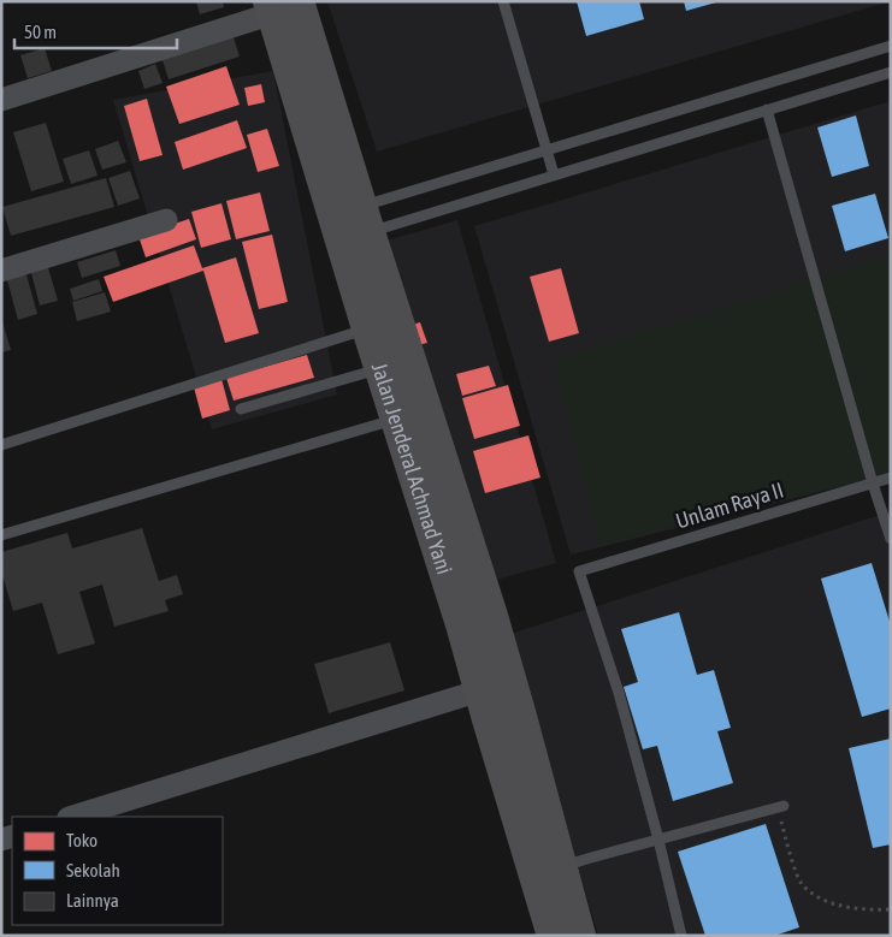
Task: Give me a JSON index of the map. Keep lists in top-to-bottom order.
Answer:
{
  "streets": {
    "highway": ["Jalan Jenderal Achmad Yani"],
    "lane": ["Unlam Raya II"]
  },
  "legend": ["Toko", "Sekolah", "Lainnya"],
  "scale_bar": "50 m"
}
